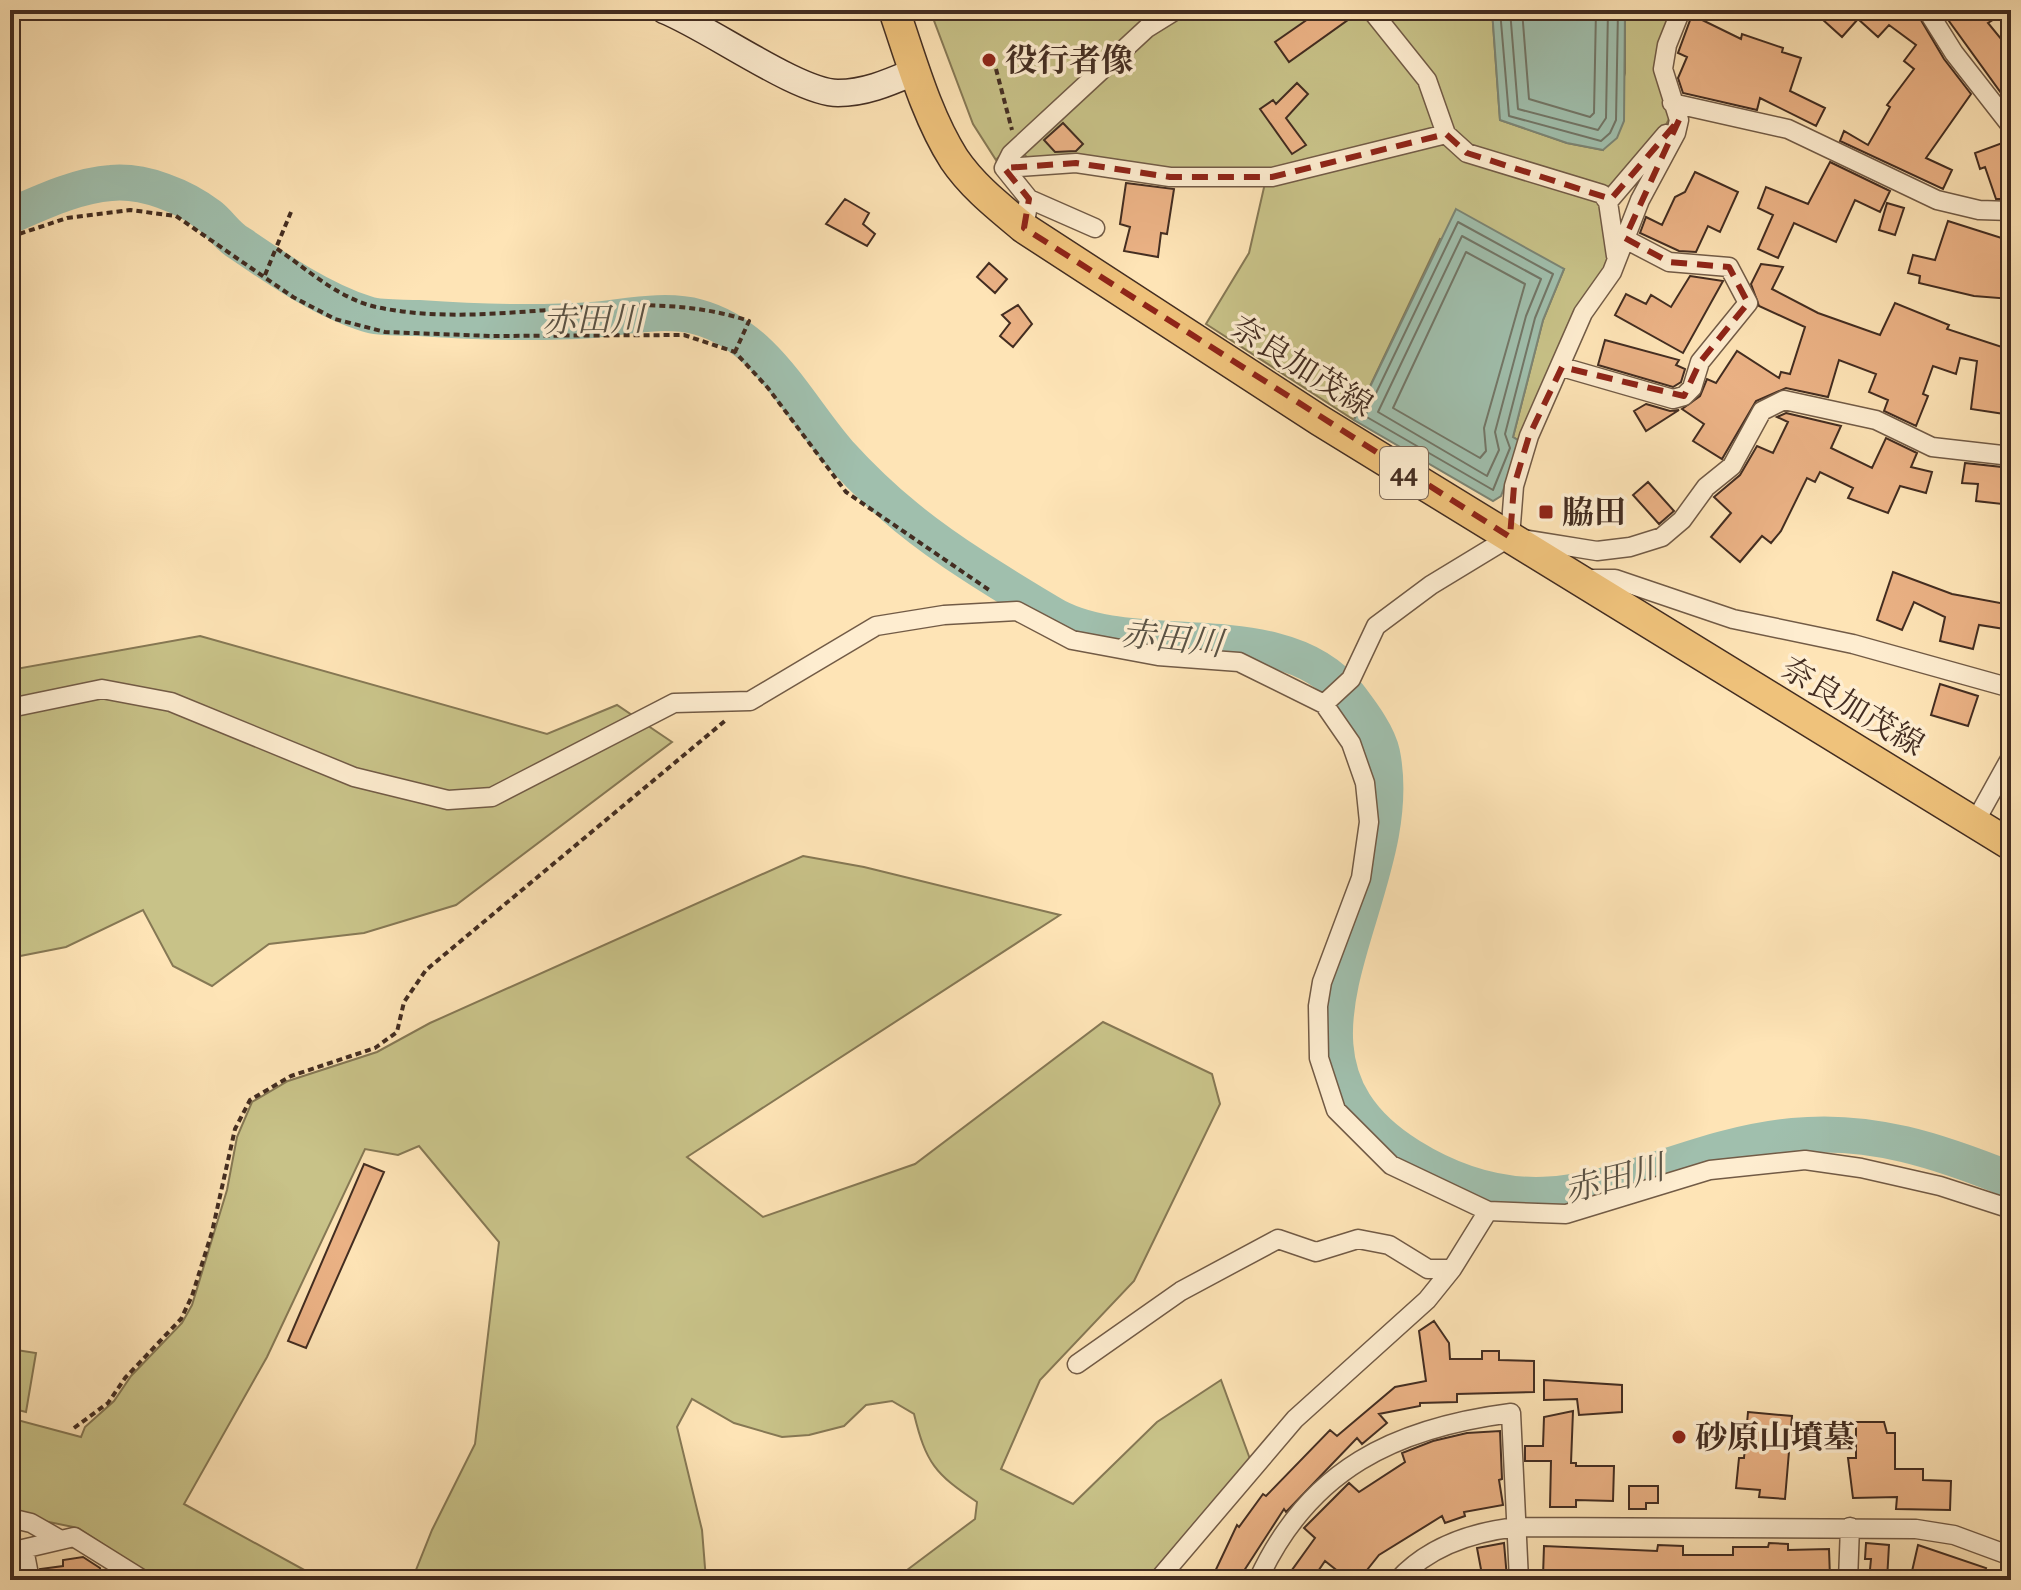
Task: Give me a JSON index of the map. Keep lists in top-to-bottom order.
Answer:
{
  "streets": {
    "main road": ["奈良加茂線", "44"]
  },
  "water": ["赤田川"],
  "places": {
    "other": ["役行者像", "砂原山墳墓"],
    "transit": ["脇田"]
  }
}
